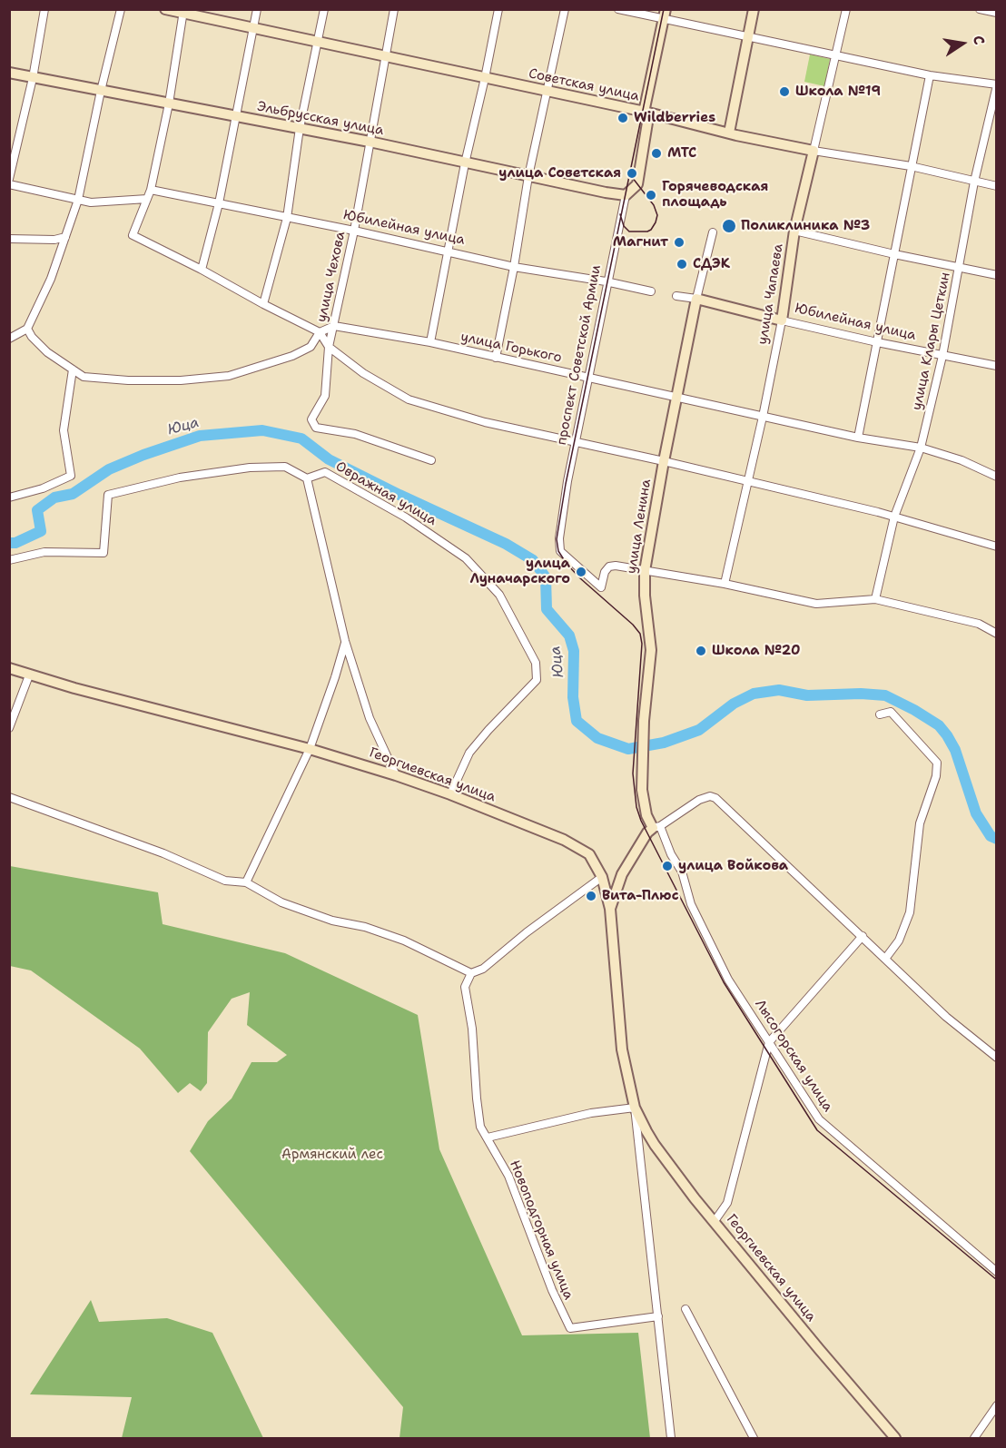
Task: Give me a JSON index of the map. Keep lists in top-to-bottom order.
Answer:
{
  "streets": {
    "main road": [
      "Советская улица",
      "Эльбрусская улица",
      "Юбилейная улица",
      "улица Чапаева",
      "проспект Советской Армии",
      "улица Ленина",
      "Георгиевская улица"
    ],
    "street": [
      "улица Чехова",
      "улица Клары Цеткин",
      "улица Горького",
      "Овражная улица",
      "Лысогорская улица",
      "Новоподгорная улица"
    ]
  },
  "crossings": [
    ["Советская улица", "улица Чехова"],
    ["Советская улица", "улица Чапаева"],
    ["Советская улица", "улица Клары Цеткин"],
    ["Советская улица", "проспект Советской Армии"],
    ["Эльбрусская улица", "улица Чехова"],
    ["Эльбрусская улица", "проспект Советской Армии"],
    ["Юбилейная улица", "улица Чехова"],
    ["Юбилейная улица", "улица Чапаева"],
    ["Юбилейная улица", "улица Клары Цеткин"],
    ["Юбилейная улица", "проспект Советской Армии"],
    ["Юбилейная улица", "улица Ленина"],
    ["улица Чехова", "улица Горького"],
    ["улица Чапаева", "улица Горького"],
    ["улица Клары Цеткин", "улица Горького"],
    ["улица Горького", "проспект Советской Армии"],
    ["улица Горького", "улица Ленина"],
    ["проспект Советской Армии", "улица Ленина"],
    ["Овражная улица", "Георгиевская улица"],
    ["улица Ленина", "Лысогорская улица"],
    ["Георгиевская улица", "Новоподгорная улица"]
  ],
  "water": ["Юца"],
  "parks": ["Армянский лес"],
  "places": [
    "Школа №19",
    "Wildberries",
    "МТС",
    "улица Советская",
    "Горячеводская площадь",
    "Поликлиника №3",
    "Магнит",
    "СДЭК",
    "улица Луначарского",
    "Школа №20",
    "улица Войкова",
    "Вита-Плюс"
  ],
  "north": "right"
}
